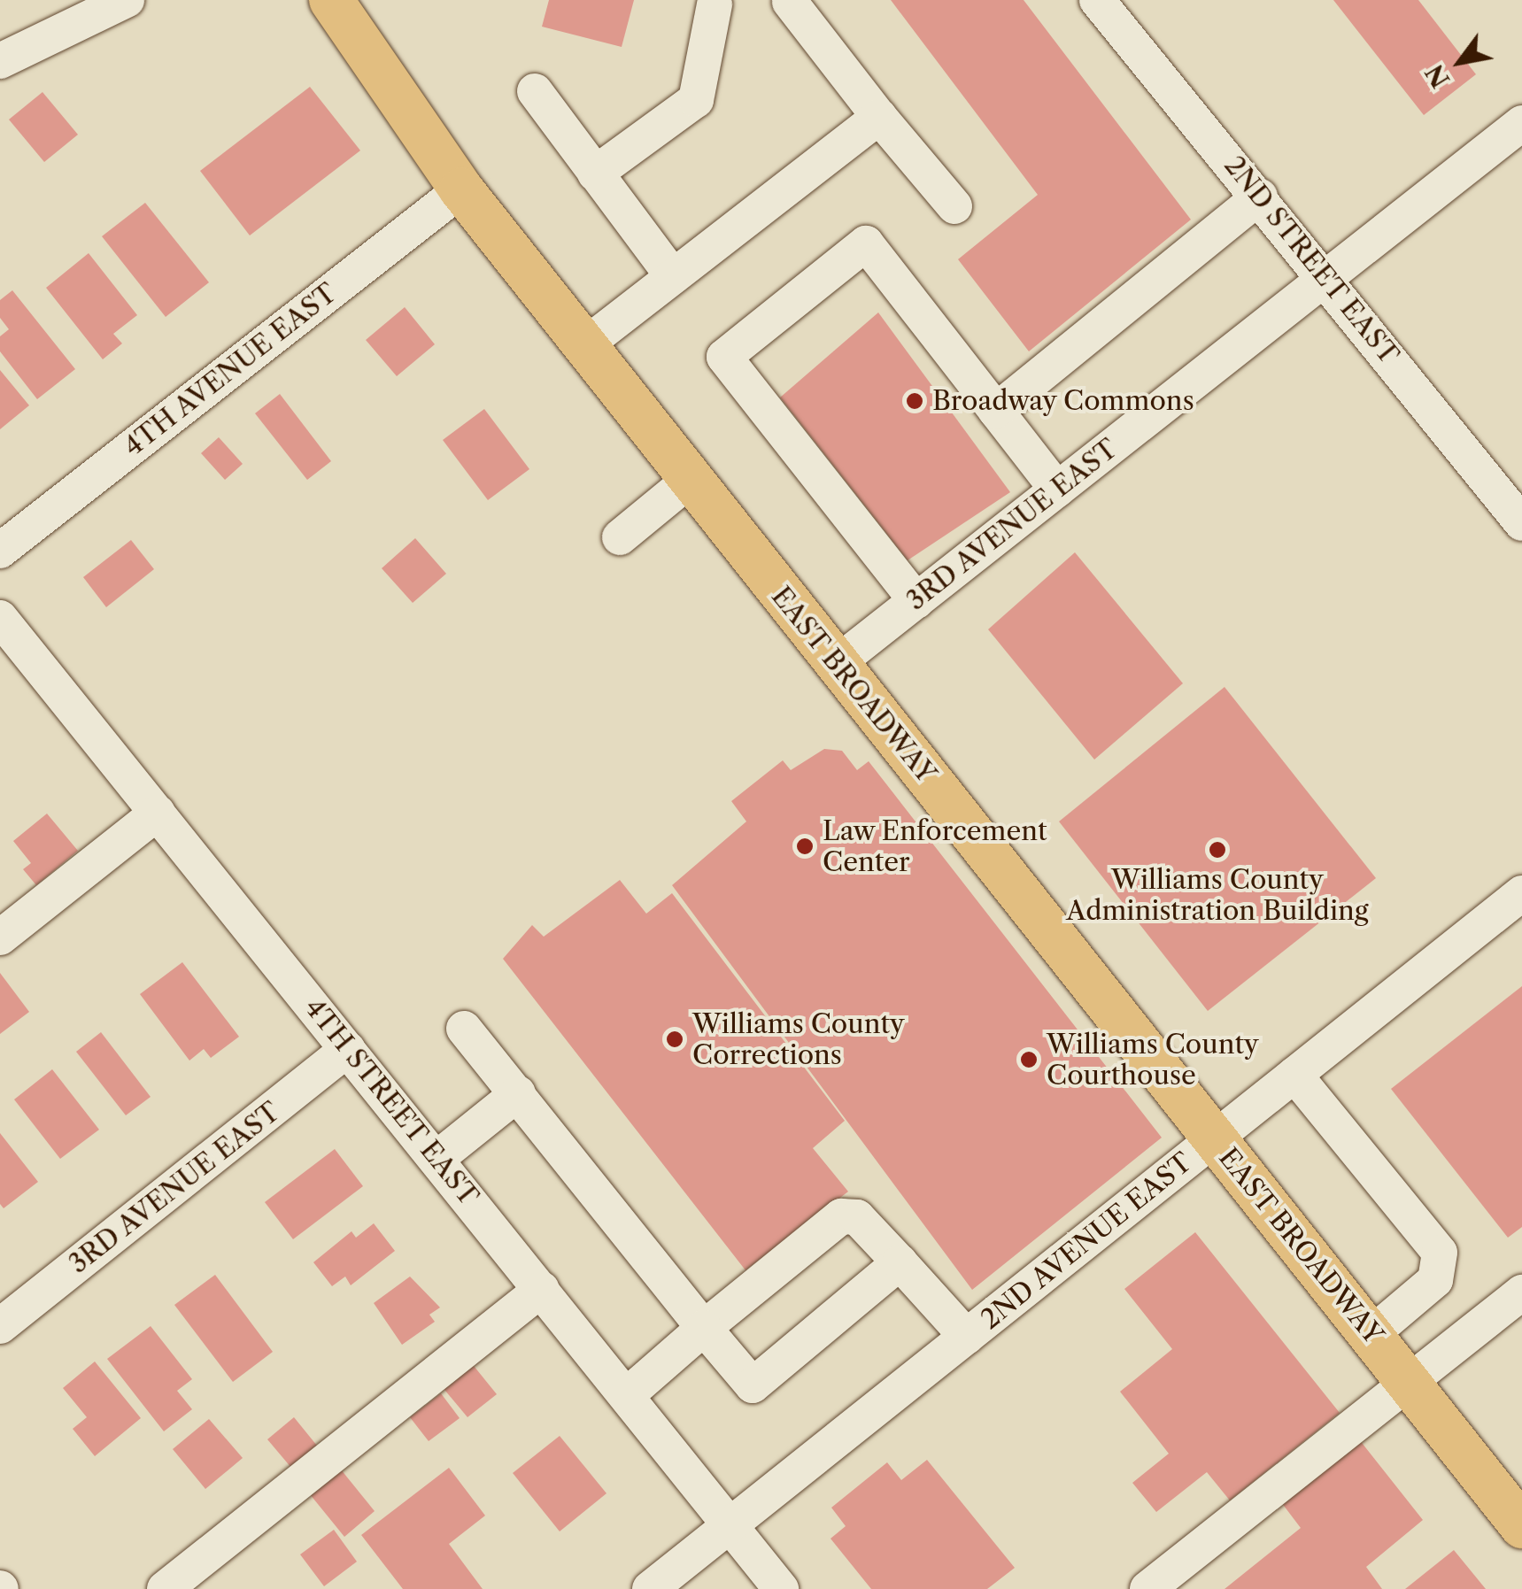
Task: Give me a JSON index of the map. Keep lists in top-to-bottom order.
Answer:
{
  "streets": {
    "main road": ["EAST BROADWAY"],
    "street": [
      "2ND STREET EAST",
      "4TH AVENUE EAST",
      "3RD AVENUE EAST",
      "4TH STREET EAST",
      "2ND AVENUE EAST"
    ]
  },
  "crossings": [
    ["2ND STREET EAST", "3RD AVENUE EAST"],
    ["4TH AVENUE EAST", "EAST BROADWAY"],
    ["3RD AVENUE EAST", "EAST BROADWAY"],
    ["3RD AVENUE EAST", "4TH STREET EAST"],
    ["EAST BROADWAY", "2ND AVENUE EAST"],
    ["4TH STREET EAST", "2ND AVENUE EAST"]
  ],
  "places": [
    "Broadway Commons",
    "Law Enforcement Center",
    "Williams County Administration Building",
    "Williams County Corrections",
    "Williams County Courthouse"
  ],
  "north": "bottom left"
}
